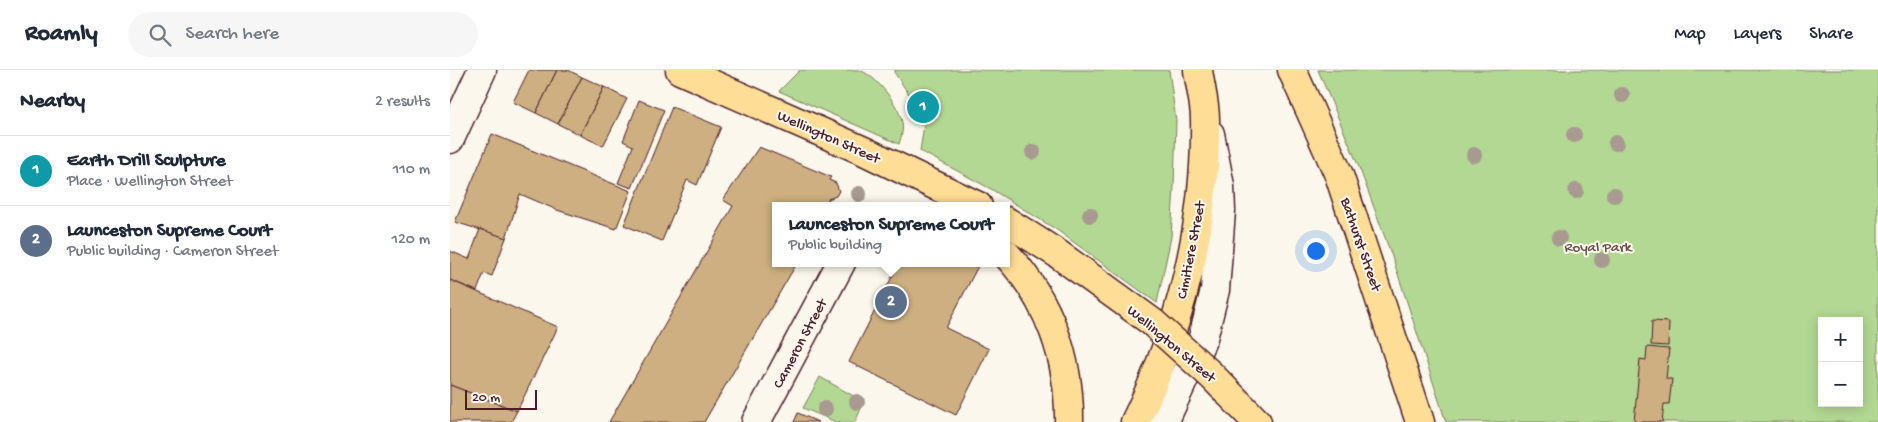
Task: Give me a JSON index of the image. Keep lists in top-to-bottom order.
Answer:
{
  "streets": {
    "main road": ["Wellington Street", "Bathurst Street", "Cimitiere Street"],
    "street": ["Cameron Street"]
  },
  "parks": ["Royal Park"],
  "scale_bar": "20 m",
  "page": {
    "header": "Roamly",
    "search": "Search here",
    "nav": ["Map", "Layers", "Share"],
    "heading": ["Nearby", "2 results"],
    "pins": ["1", "2"],
    "list": [
      {
        "mark": "1",
        "name": "Earth Drill Sculpture",
        "note": "Place · Wellington Street",
        "value": "110 m"
      },
      {
        "mark": "2",
        "name": "Launceston Supreme Court",
        "note": "Public building · Cameron Street",
        "value": "120 m"
      }
    ],
    "popup": ["Launceston Supreme Court", "Public building"],
    "map_buttons": ["+", "−"],
    "scale": "20 m"
  }
}
